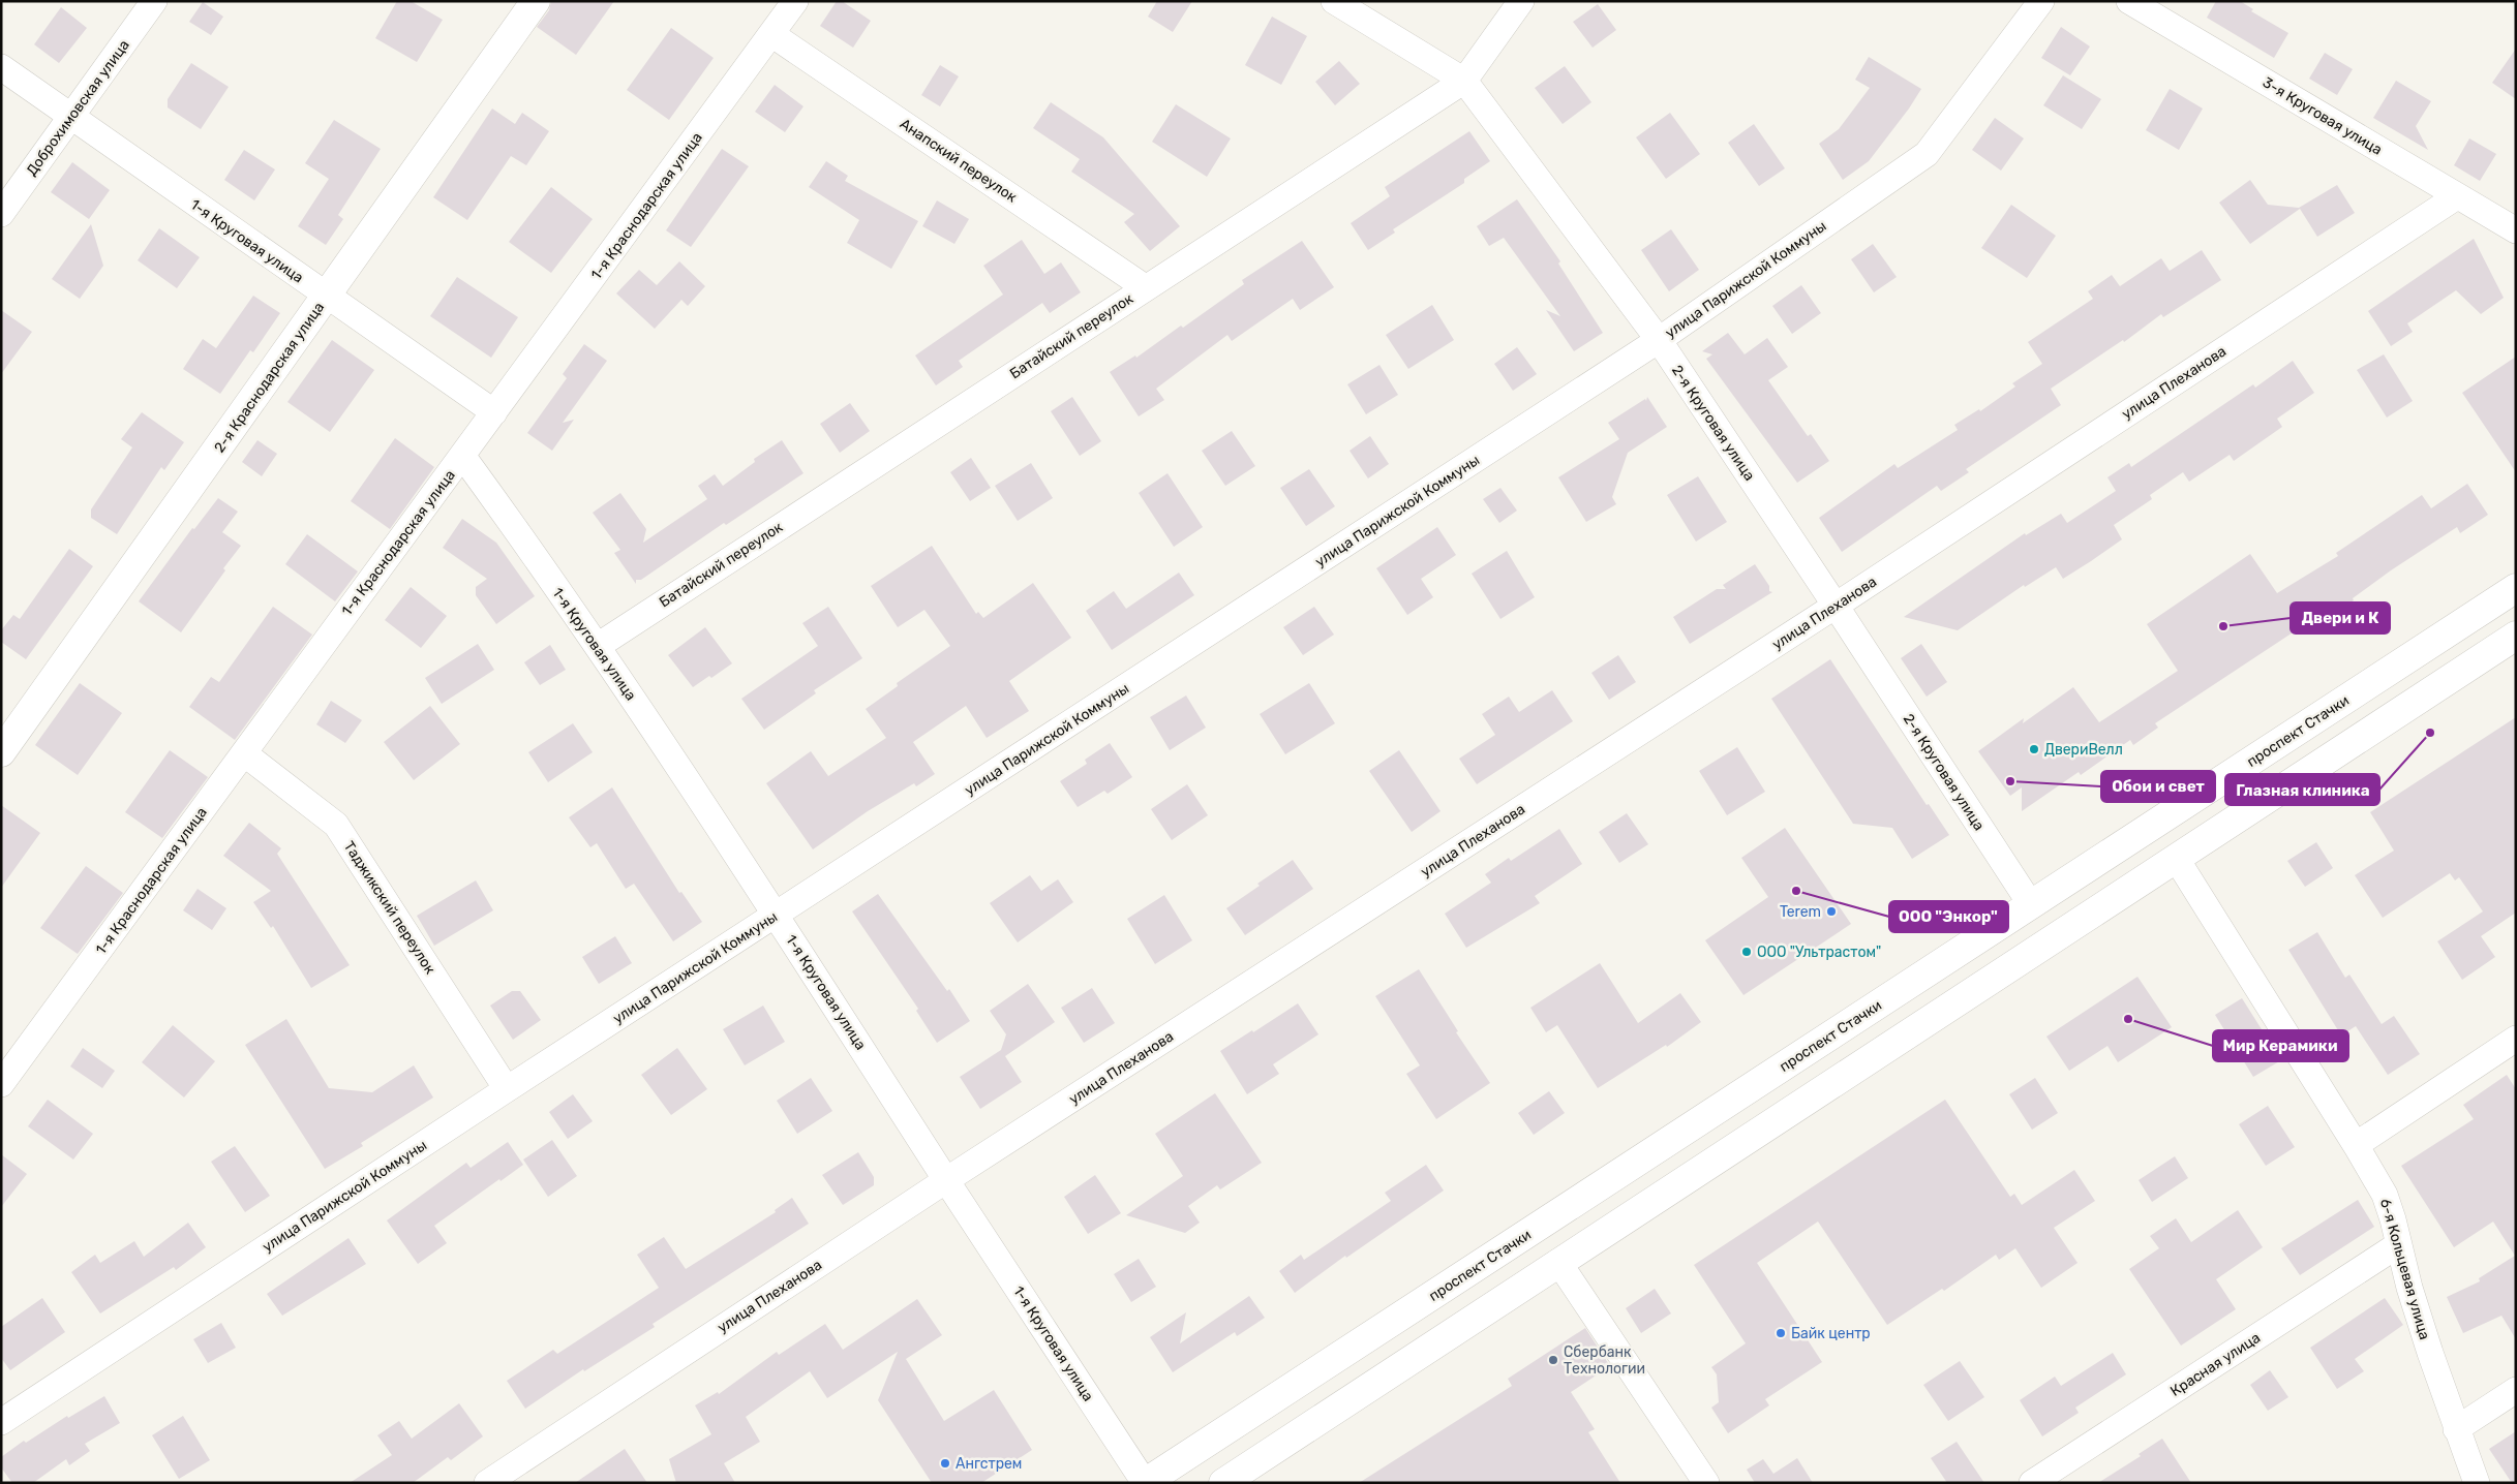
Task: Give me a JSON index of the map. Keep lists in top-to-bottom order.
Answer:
{
  "streets": {
    "main road": ["2-я Краснодарская улица", "проспект Стачки"],
    "street": [
      "Доброхимовская улица",
      "3-я Круговая улица",
      "Анапский переулок",
      "1-я Краснодарская улица",
      "1-я Круговая улица",
      "улица Парижской Коммуны",
      "Батайский переулок",
      "улица Плеханова",
      "2-я Круговая улица",
      "Таджикский переулок",
      "6-я Кольцевая улица",
      "Красная улица"
    ]
  },
  "crossings": [
    ["Доброхимовская улица", "1-я Круговая улица"],
    ["3-я Круговая улица", "улица Плеханова"],
    ["Анапский переулок", "1-я Краснодарская улица"],
    ["Анапский переулок", "Батайский переулок"],
    ["1-я Краснодарская улица", "1-я Круговая улица"],
    ["1-я Краснодарская улица", "Таджикский переулок"],
    ["1-я Круговая улица", "улица Парижской Коммуны"],
    ["1-я Круговая улица", "Батайский переулок"],
    ["1-я Круговая улица", "2-я Краснодарская улица"],
    ["1-я Круговая улица", "улица Плеханова"],
    ["1-я Круговая улица", "проспект Стачки"],
    ["улица Парижской Коммуны", "2-я Круговая улица"],
    ["улица Парижской Коммуны", "Таджикский переулок"],
    ["Батайский переулок", "2-я Круговая улица"],
    ["улица Плеханова", "2-я Круговая улица"],
    ["2-я Круговая улица", "проспект Стачки"],
    ["6-я Кольцевая улица", "Красная улица"]
  ],
  "places": [
    "Двери и К",
    "Глазная клиника",
    "ДвериВелл",
    "Обои и свет",
    "ООО \"Энкор\"",
    "Terem",
    "ООО \"Ультрастом\"",
    "Мир Керамики",
    "Байк центр",
    "Сбербанк Технологии",
    "Ангстрем"
  ]
}
